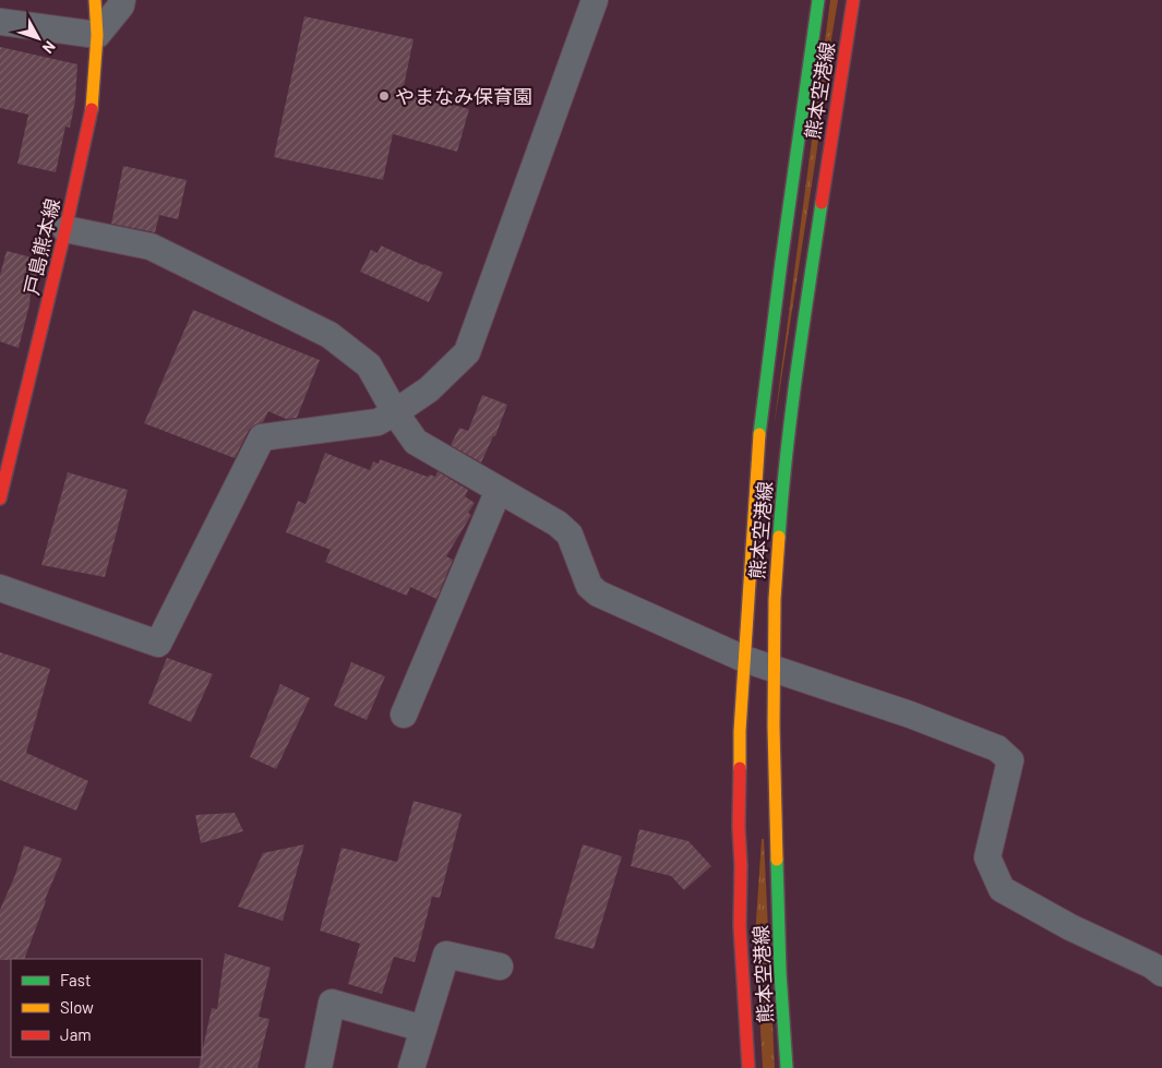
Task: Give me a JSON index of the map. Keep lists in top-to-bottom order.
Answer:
{
  "streets": {
    "main road": ["熊本空港線", "戸島熊本線"]
  },
  "places": ["やまなみ保育園"],
  "legend": ["Fast", "Slow", "Jam"],
  "north": "bottom right"
}
